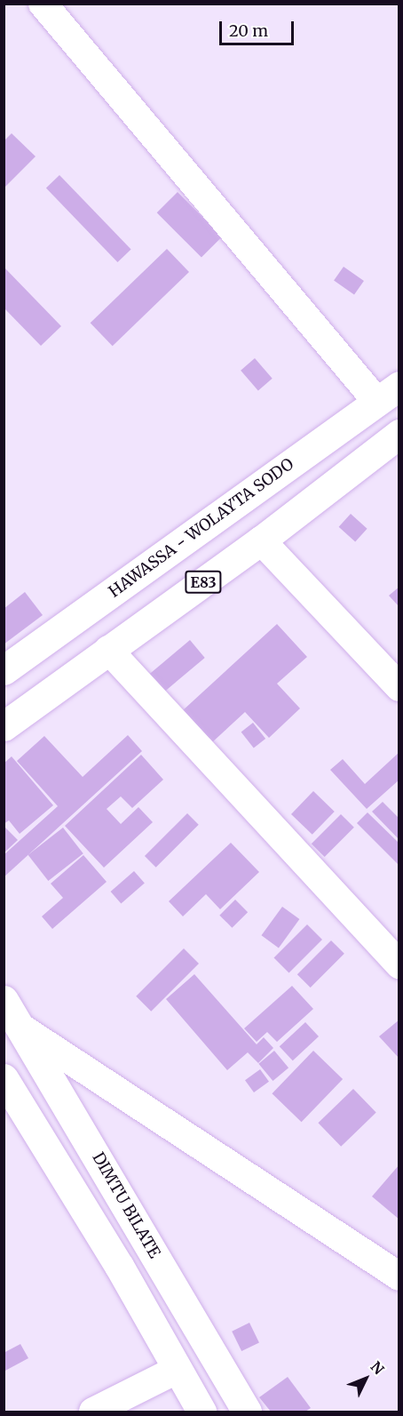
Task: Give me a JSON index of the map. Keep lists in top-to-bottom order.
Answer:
{
  "streets": {
    "main road": ["HAWASSA - WOLAYTA SODO", "E83", "DIMTU BILATE"]
  },
  "scale_bar": "20 m",
  "north": "top right"
}
